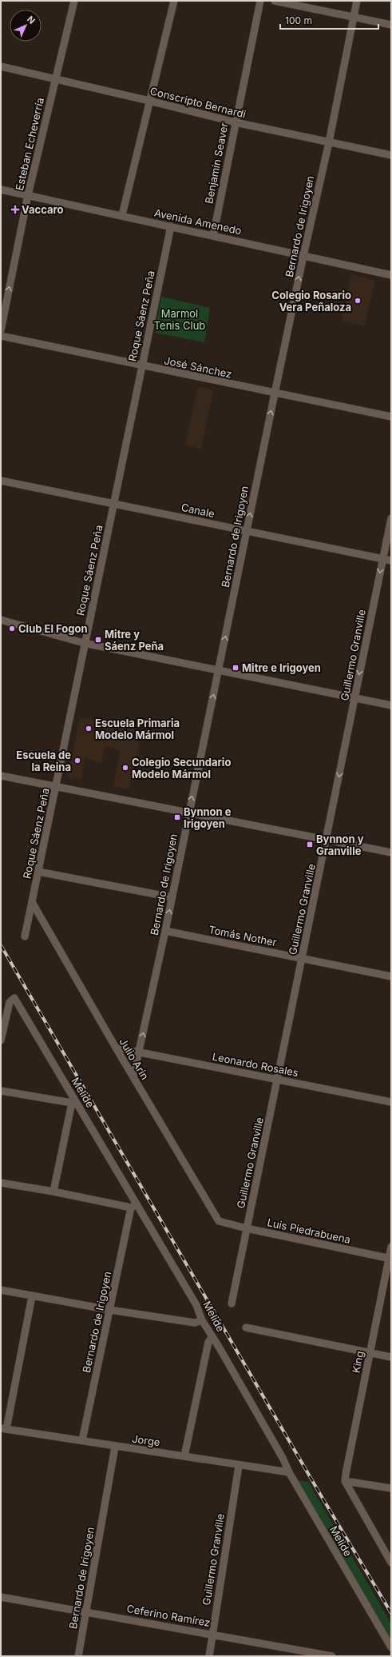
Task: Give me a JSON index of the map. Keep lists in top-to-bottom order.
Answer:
{
  "streets": {
    "street": [
      "Conscripto Bernardi",
      "Esteban Echeverría",
      "Benjamín Seaver",
      "Avenida Amenedo",
      "Bernardo de Irigoyen",
      "Roque Sáenz Peña",
      "José Sánchez",
      "Canale",
      "Guillermo Granville",
      "Tomás Nother",
      "Julio Arin",
      "Leonardo Rosales",
      "Melide",
      "Luis Piedrabuena",
      "King",
      "Jorge",
      "Ceferino Ramírez"
    ]
  },
  "crossings": [
    ["Conscripto Bernardi", "Esteban Echeverría"],
    ["Conscripto Bernardi", "Benjamín Seaver"],
    ["Conscripto Bernardi", "Bernardo de Irigoyen"],
    ["Esteban Echeverría", "Avenida Amenedo"],
    ["Benjamín Seaver", "Avenida Amenedo"],
    ["Avenida Amenedo", "Bernardo de Irigoyen"],
    ["Avenida Amenedo", "Roque Sáenz Peña"],
    ["Bernardo de Irigoyen", "José Sánchez"],
    ["Bernardo de Irigoyen", "Canale"],
    ["Bernardo de Irigoyen", "Tomás Nother"],
    ["Bernardo de Irigoyen", "Julio Arin"],
    ["Bernardo de Irigoyen", "Leonardo Rosales"],
    ["Bernardo de Irigoyen", "Melide"],
    ["Bernardo de Irigoyen", "Jorge"],
    ["Bernardo de Irigoyen", "Ceferino Ramírez"],
    ["Roque Sáenz Peña", "José Sánchez"],
    ["Roque Sáenz Peña", "Canale"],
    ["Roque Sáenz Peña", "Julio Arin"],
    ["Canale", "Guillermo Granville"],
    ["Guillermo Granville", "Tomás Nother"],
    ["Guillermo Granville", "Leonardo Rosales"],
    ["Guillermo Granville", "Luis Piedrabuena"],
    ["Guillermo Granville", "Jorge"],
    ["Guillermo Granville", "Ceferino Ramírez"],
    ["Julio Arin", "Leonardo Rosales"],
    ["Julio Arin", "Luis Piedrabuena"],
    ["Melide", "Jorge"],
    ["Luis Piedrabuena", "King"]
  ],
  "one_way": ["Esteban Echeverría", "Bernardo de Irigoyen"],
  "parks": ["Marmol Tenis Club"],
  "places": {
    "health": ["Vaccaro"],
    "other": [
      "Colegio Rosario Vera Peñaloza",
      "Club El Fogon",
      "Escuela Primaria Modelo Mármol",
      "Escuela de la Reina",
      "Colegio Secundario Modelo Mármol"
    ],
    "transit": [
      "Mitre y Sáenz Peña",
      "Mitre e Irigoyen",
      "Bynnon e Irigoyen",
      "Bynnon y Granville"
    ]
  },
  "scale_bar": "100 m",
  "north": "top right"
}
